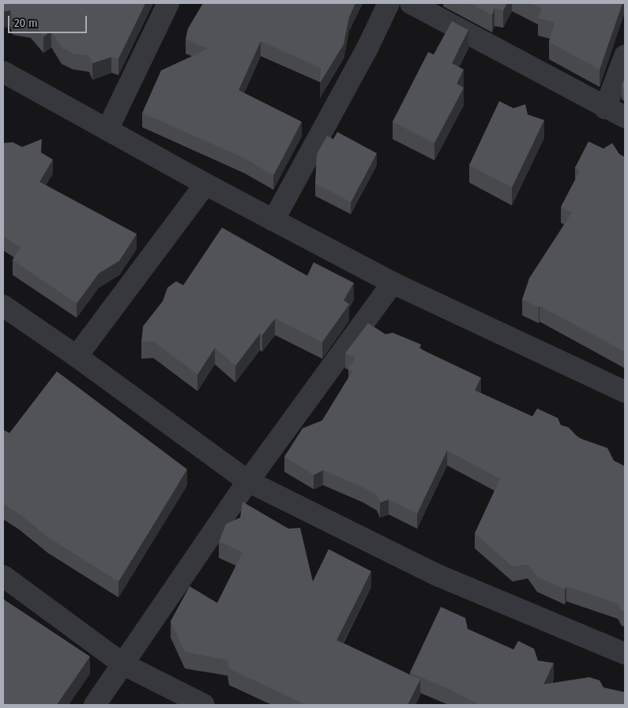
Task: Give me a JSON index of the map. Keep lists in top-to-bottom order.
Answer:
{
  "scale_bar": "20 m"
}
